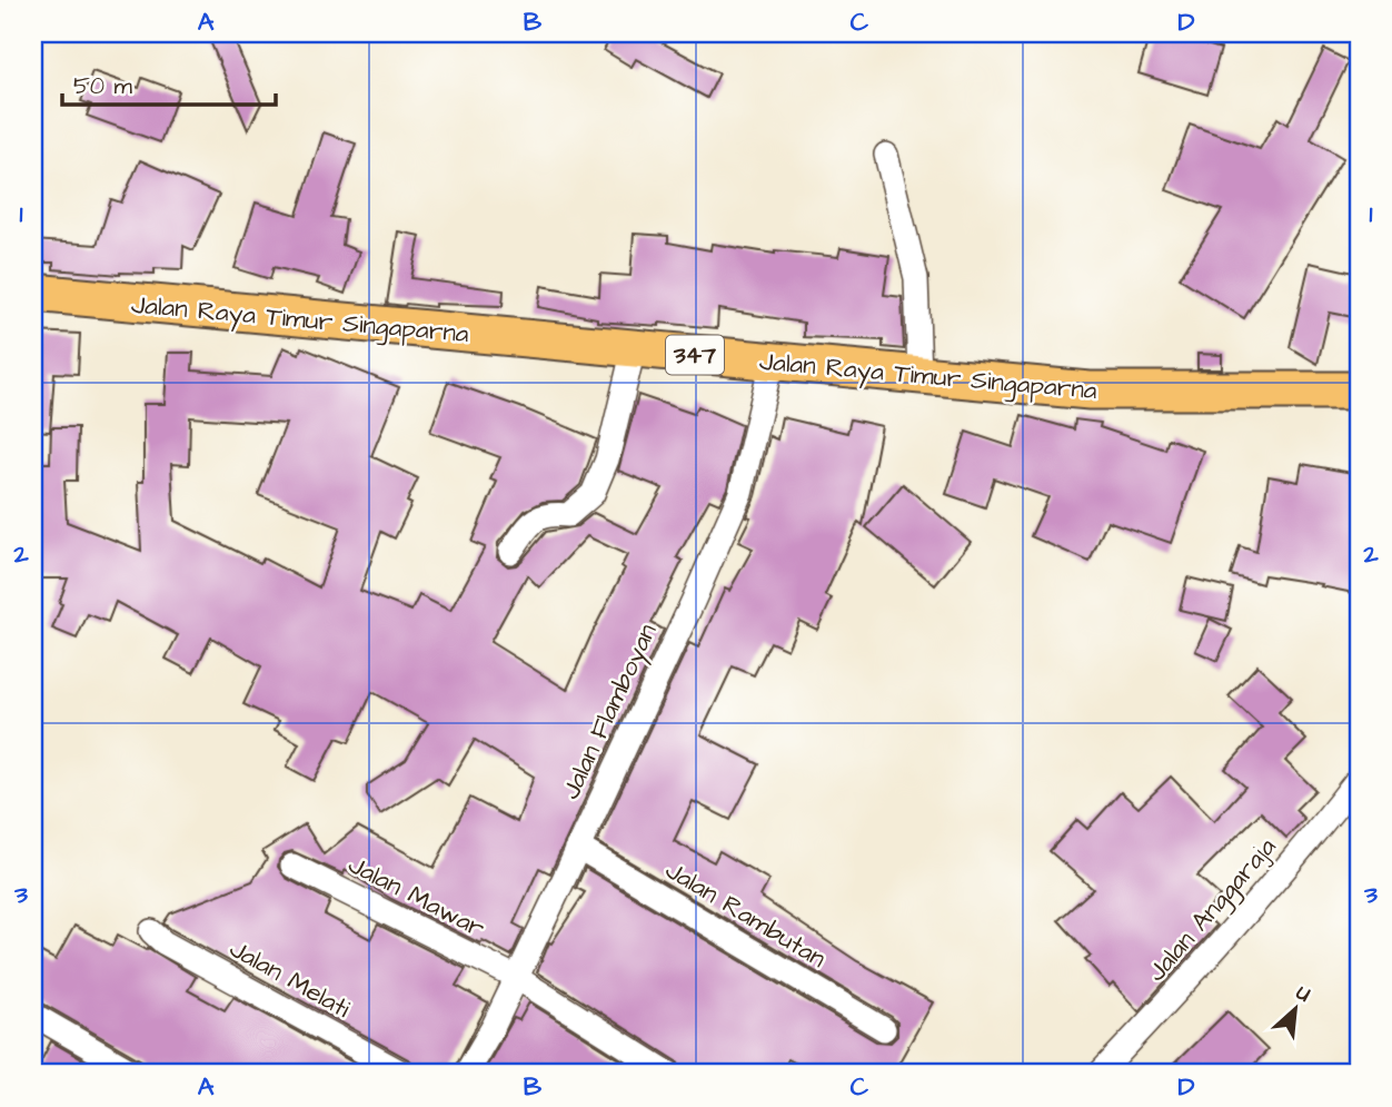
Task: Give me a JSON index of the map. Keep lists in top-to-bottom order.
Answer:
{
  "streets": {
    "main road": ["Jalan Raya Timur Singaparna", "347"],
    "street": [
      "Jalan Flamboyan",
      "Jalan Mawar",
      "Jalan Anggaraja",
      "Jalan Rambutan",
      "Jalan Melati"
    ]
  },
  "crossings": [
    ["Jalan Raya Timur Singaparna", "Jalan Flamboyan"],
    ["Jalan Flamboyan", "Jalan Mawar"],
    ["Jalan Flamboyan", "Jalan Rambutan"]
  ],
  "scale_bar": "50 m",
  "north": "top right",
  "grid": {
    "columns": [
      "A",
      "B",
      "C",
      "D"
    ],
    "rows": ["1", "2", "3"]
  }
}
